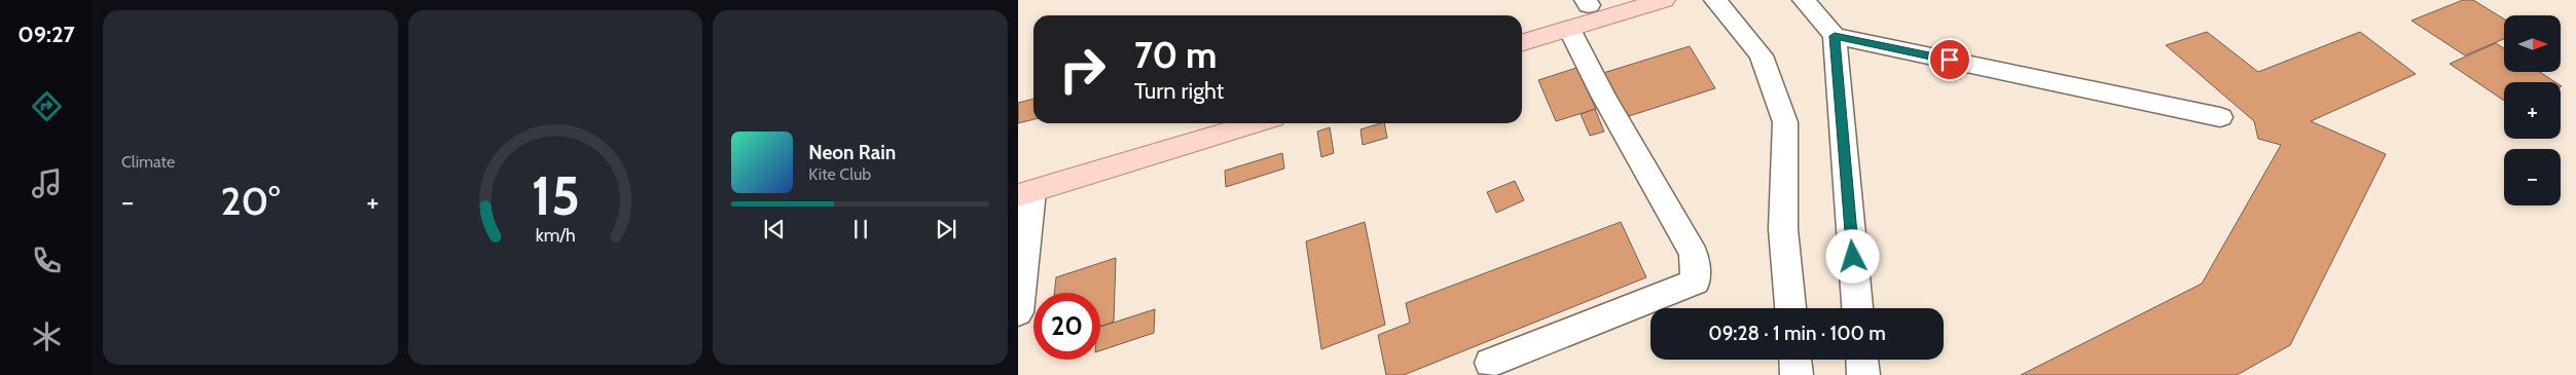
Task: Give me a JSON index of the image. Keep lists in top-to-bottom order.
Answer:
{
  "north": "right",
  "page": {
    "tabs": "09:27",
    "tile": "Climate",
    "map_buttons": ["+", "−"],
    "turn": ["70 m", "Turn right"],
    "song": ["Neon Rain", "Kite Club"],
    "heat": ["−", "20°", "+"],
    "limit": "20",
    "trip": "09:28 · 1 min · 100 m",
    "gauge": ["15", "km/h"]
  }
}
